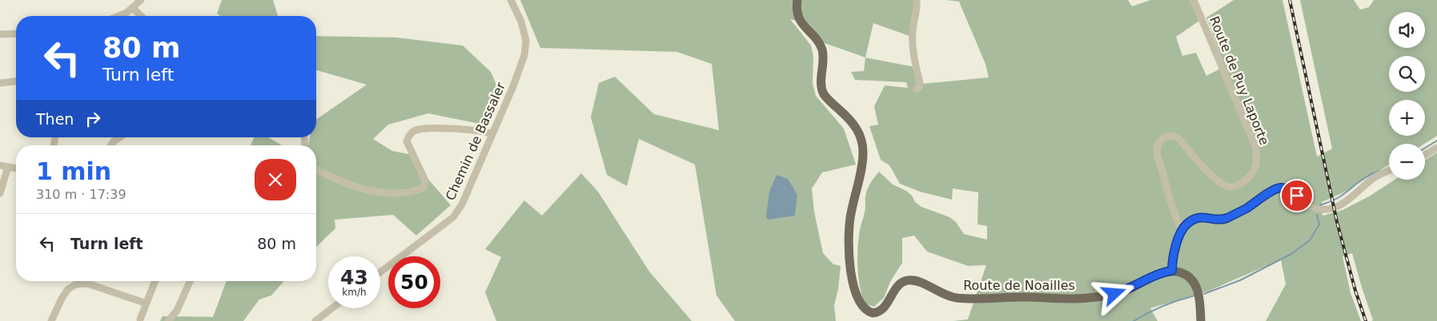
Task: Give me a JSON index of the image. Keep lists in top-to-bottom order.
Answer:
{
  "streets": {
    "main road": ["Route de Noailles"],
    "street": ["Route de Puy Laporte", "Chemin de Bassaler"]
  },
  "page": {
    "map_buttons": ["+", "−"],
    "turn": ["80 m", "Turn left"],
    "then": "Then",
    "heading": ["1 min", "310 m · 17:39"],
    "list": [
      {
        "name": "Turn left",
        "value": "80 m"
      }
    ],
    "speed": "43 km/h",
    "limit": "50"
  }
}
